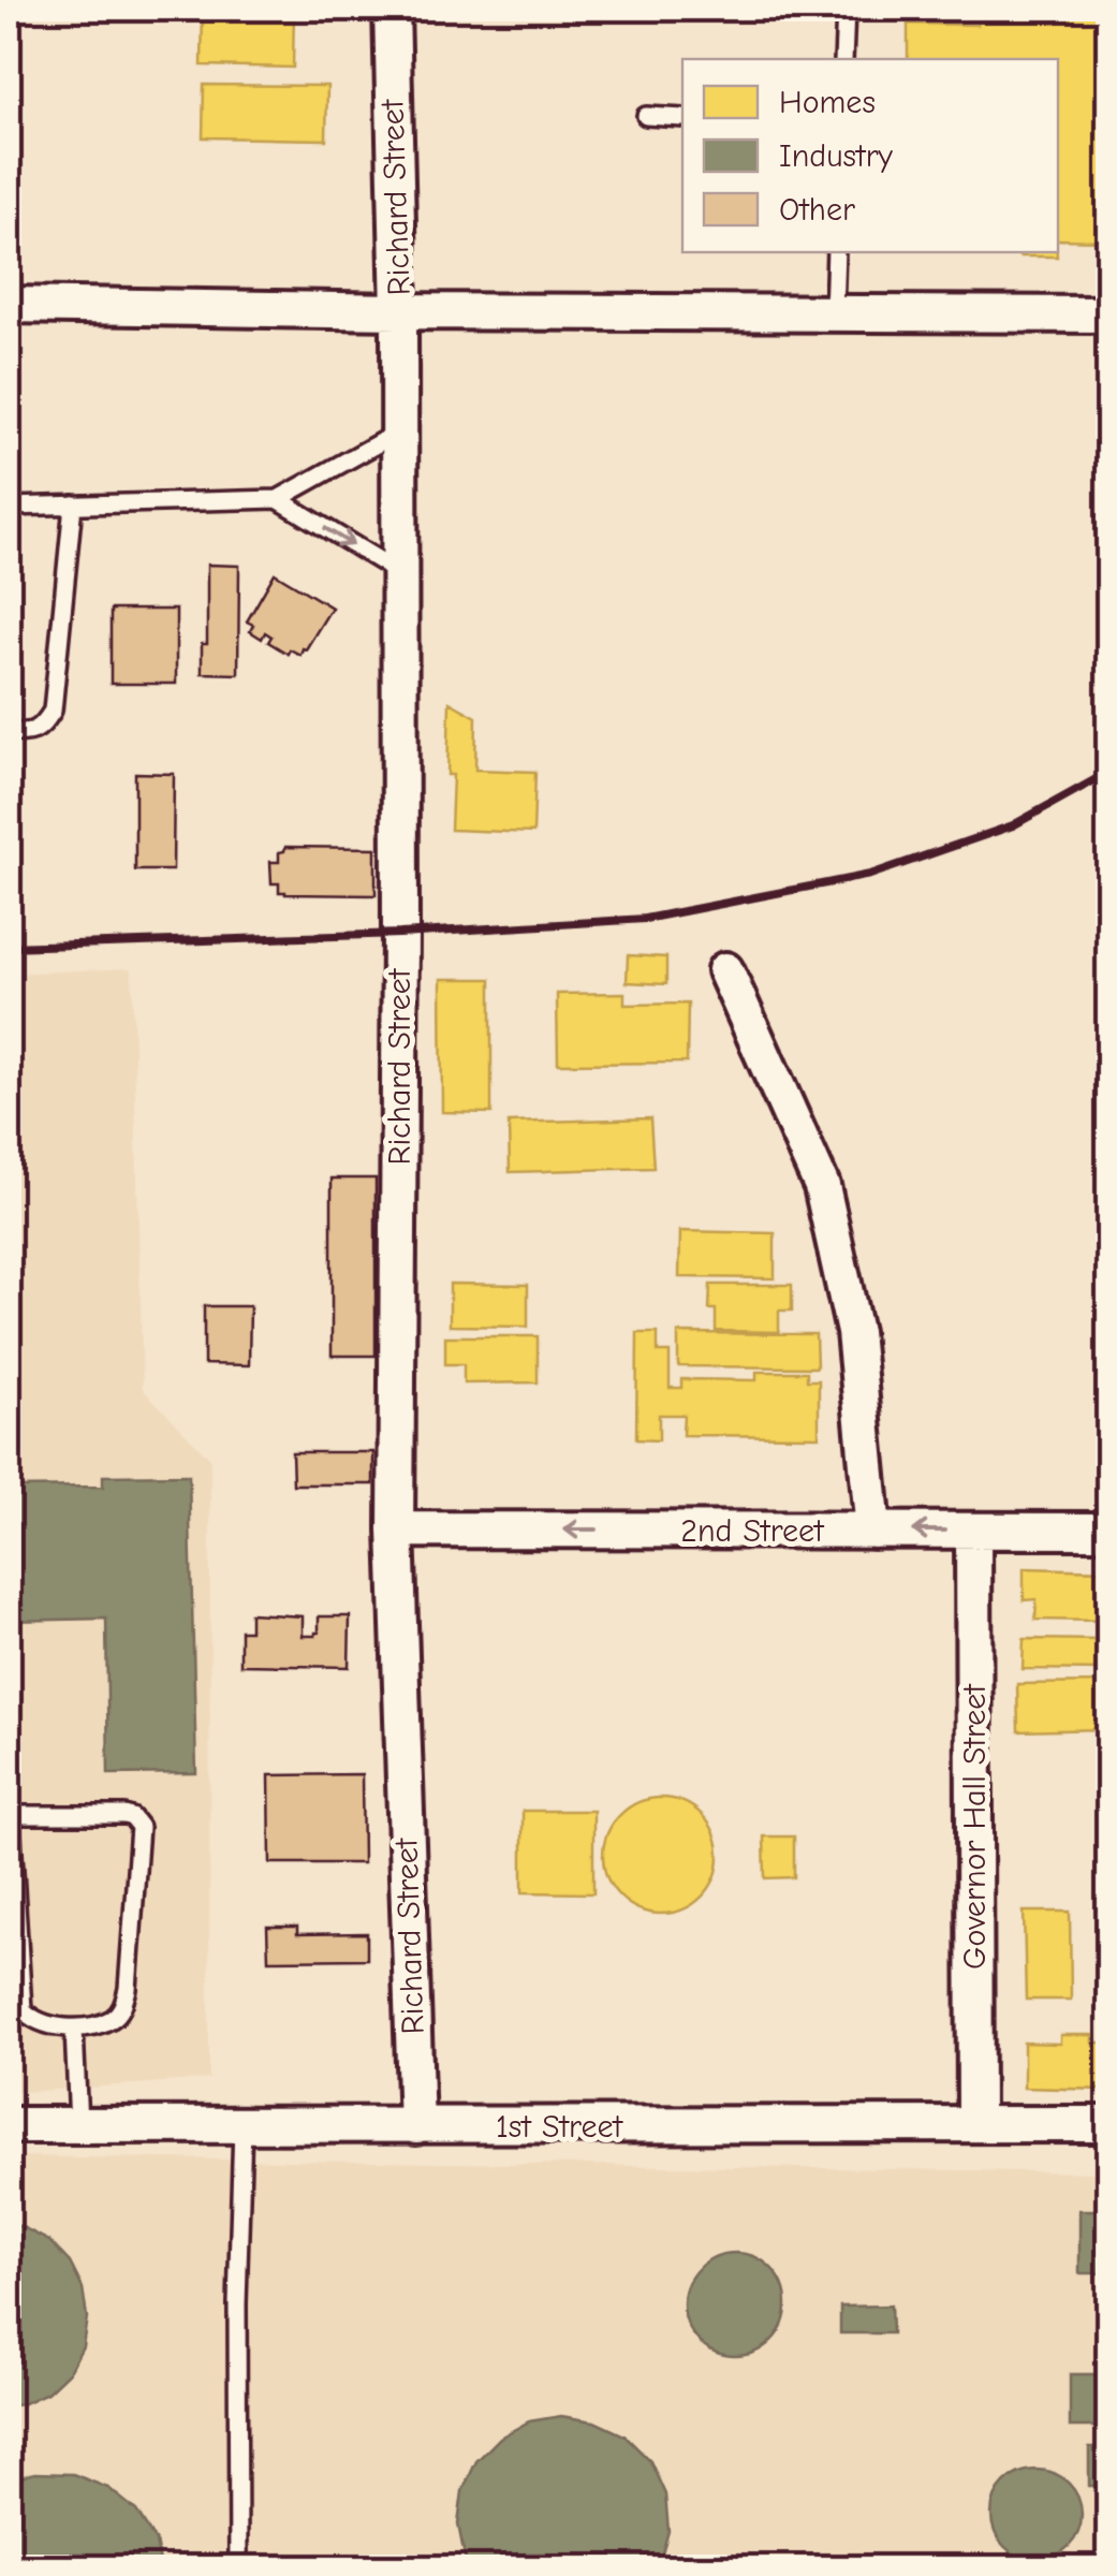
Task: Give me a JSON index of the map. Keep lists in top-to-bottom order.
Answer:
{
  "streets": {
    "street": [
      "Richard Street",
      "2nd Street",
      "Governor Hall Street",
      "1st Street"
    ]
  },
  "crossings": [
    ["Richard Street", "2nd Street"],
    ["Richard Street", "1st Street"],
    ["2nd Street", "Governor Hall Street"],
    ["Governor Hall Street", "1st Street"]
  ],
  "one_way": ["2nd Street"],
  "legend": ["Homes", "Industry", "Other"]
}
